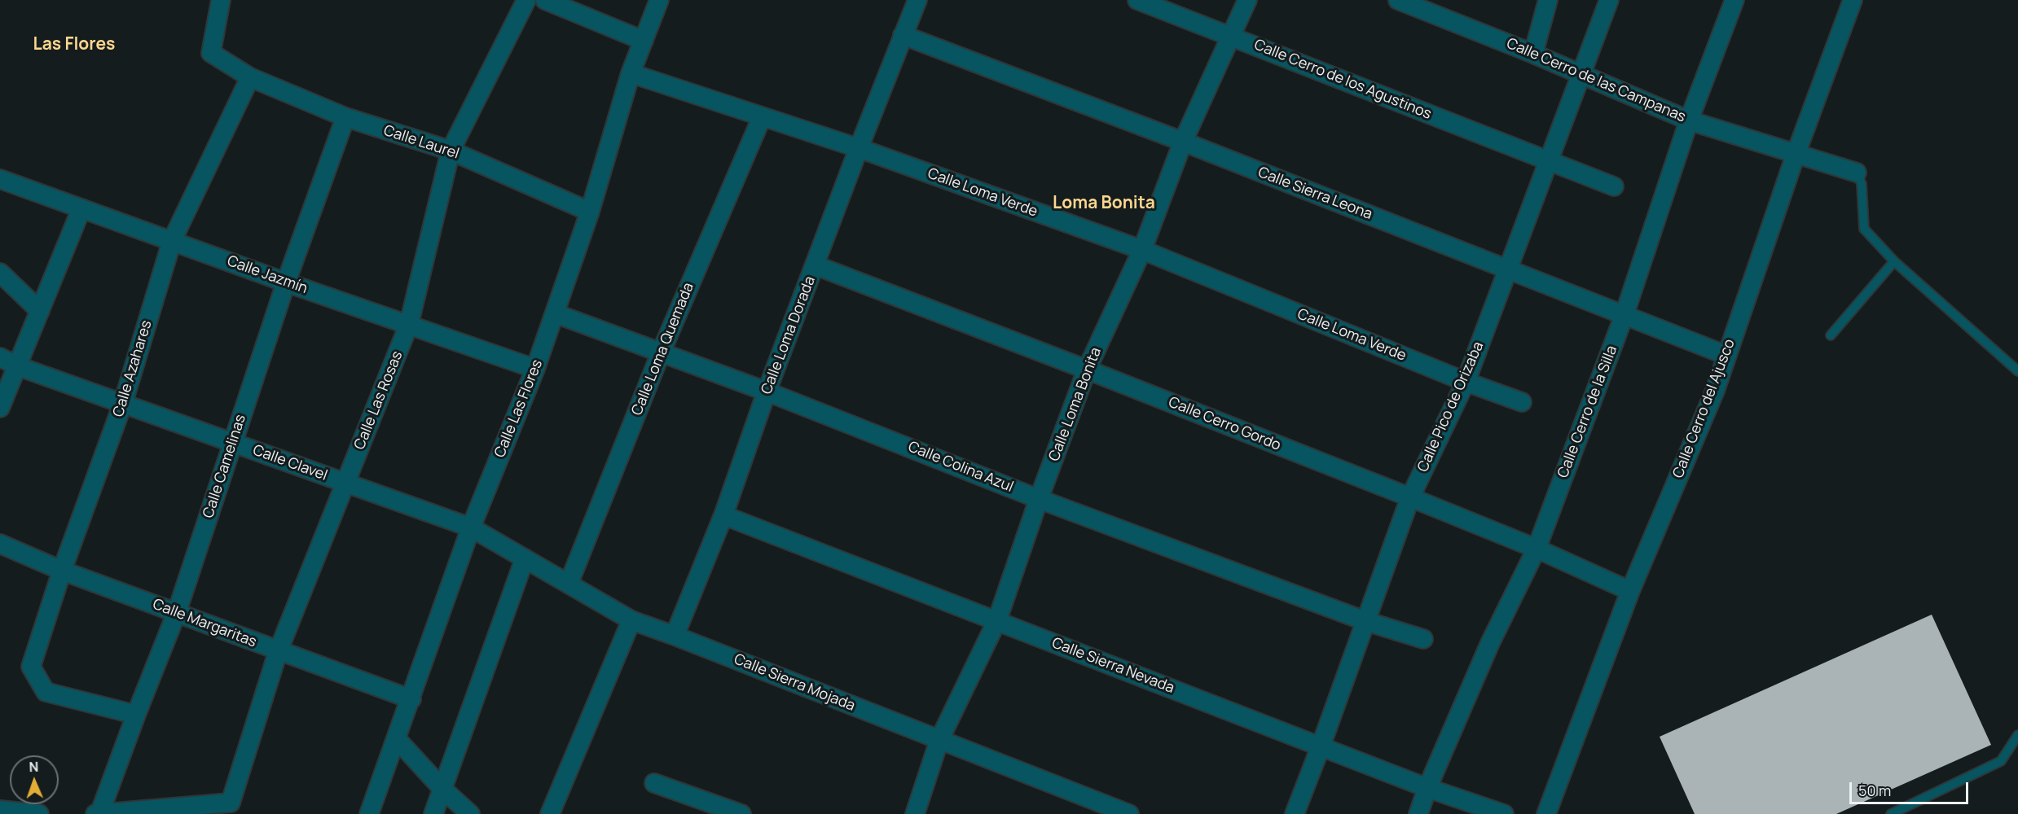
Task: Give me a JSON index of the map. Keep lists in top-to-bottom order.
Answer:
{
  "streets": {
    "street": [
      "Calle Cerro de los Agustinos",
      "Calle Cerro de las Campanas",
      "Calle Laurel",
      "Calle Loma Verde",
      "Calle Sierra Leona",
      "Calle Jazmín",
      "Calle Loma Dorada",
      "Calle Loma Quemada",
      "Calle Azahares",
      "Calle Las Rosas",
      "Calle Loma Bonita",
      "Calle Pico de Orizaba",
      "Calle Las Flores",
      "Calle Cerro del Ajusco",
      "Calle Cerro de la Silla",
      "Calle Cerro Gordo",
      "Calle Clavel",
      "Calle Camelinas",
      "Calle Colina Azul",
      "Calle Margaritas",
      "Calle Sierra Nevada",
      "Calle Sierra Mojada"
    ]
  },
  "crossings": [
    ["Calle Cerro de los Agustinos", "Calle Loma Bonita"],
    ["Calle Cerro de los Agustinos", "Calle Pico de Orizaba"],
    ["Calle Cerro de las Campanas", "Calle Pico de Orizaba"],
    ["Calle Cerro de las Campanas", "Calle Cerro del Ajusco"],
    ["Calle Cerro de las Campanas", "Calle Cerro de la Silla"],
    ["Calle Laurel", "Calle Azahares"],
    ["Calle Laurel", "Calle Las Rosas"],
    ["Calle Laurel", "Calle Las Flores"],
    ["Calle Laurel", "Calle Camelinas"],
    ["Calle Loma Verde", "Calle Loma Dorada"],
    ["Calle Loma Verde", "Calle Loma Quemada"],
    ["Calle Loma Verde", "Calle Loma Bonita"],
    ["Calle Loma Verde", "Calle Pico de Orizaba"],
    ["Calle Loma Verde", "Calle Las Flores"],
    ["Calle Sierra Leona", "Calle Loma Dorada"],
    ["Calle Sierra Leona", "Calle Loma Bonita"],
    ["Calle Sierra Leona", "Calle Pico de Orizaba"],
    ["Calle Sierra Leona", "Calle Cerro del Ajusco"],
    ["Calle Sierra Leona", "Calle Cerro de la Silla"],
    ["Calle Jazmín", "Calle Azahares"],
    ["Calle Jazmín", "Calle Las Rosas"],
    ["Calle Jazmín", "Calle Las Flores"],
    ["Calle Jazmín", "Calle Camelinas"],
    ["Calle Loma Dorada", "Calle Cerro Gordo"],
    ["Calle Loma Dorada", "Calle Colina Azul"],
    ["Calle Loma Dorada", "Calle Sierra Nevada"],
    ["Calle Loma Dorada", "Calle Sierra Mojada"],
    ["Calle Loma Quemada", "Calle Colina Azul"],
    ["Calle Loma Quemada", "Calle Sierra Mojada"],
    ["Calle Azahares", "Calle Clavel"],
    ["Calle Azahares", "Calle Camelinas"],
    ["Calle Azahares", "Calle Margaritas"],
    ["Calle Las Rosas", "Calle Clavel"],
    ["Calle Las Rosas", "Calle Camelinas"],
    ["Calle Las Rosas", "Calle Margaritas"],
    ["Calle Loma Bonita", "Calle Cerro Gordo"],
    ["Calle Loma Bonita", "Calle Colina Azul"],
    ["Calle Loma Bonita", "Calle Sierra Nevada"],
    ["Calle Loma Bonita", "Calle Sierra Mojada"],
    ["Calle Pico de Orizaba", "Calle Cerro Gordo"],
    ["Calle Pico de Orizaba", "Calle Colina Azul"],
    ["Calle Pico de Orizaba", "Calle Sierra Nevada"],
    ["Calle Las Flores", "Calle Clavel"],
    ["Calle Las Flores", "Calle Colina Azul"],
    ["Calle Las Flores", "Calle Margaritas"],
    ["Calle Las Flores", "Calle Sierra Mojada"],
    ["Calle Cerro del Ajusco", "Calle Cerro Gordo"],
    ["Calle Cerro de la Silla", "Calle Cerro Gordo"],
    ["Calle Cerro de la Silla", "Calle Sierra Nevada"],
    ["Calle Clavel", "Calle Camelinas"],
    ["Calle Clavel", "Calle Sierra Mojada"],
    ["Calle Camelinas", "Calle Margaritas"]
  ],
  "districts": ["Las Flores", "Loma Bonita"],
  "scale_bar": "50 m",
  "north": "top"
}
